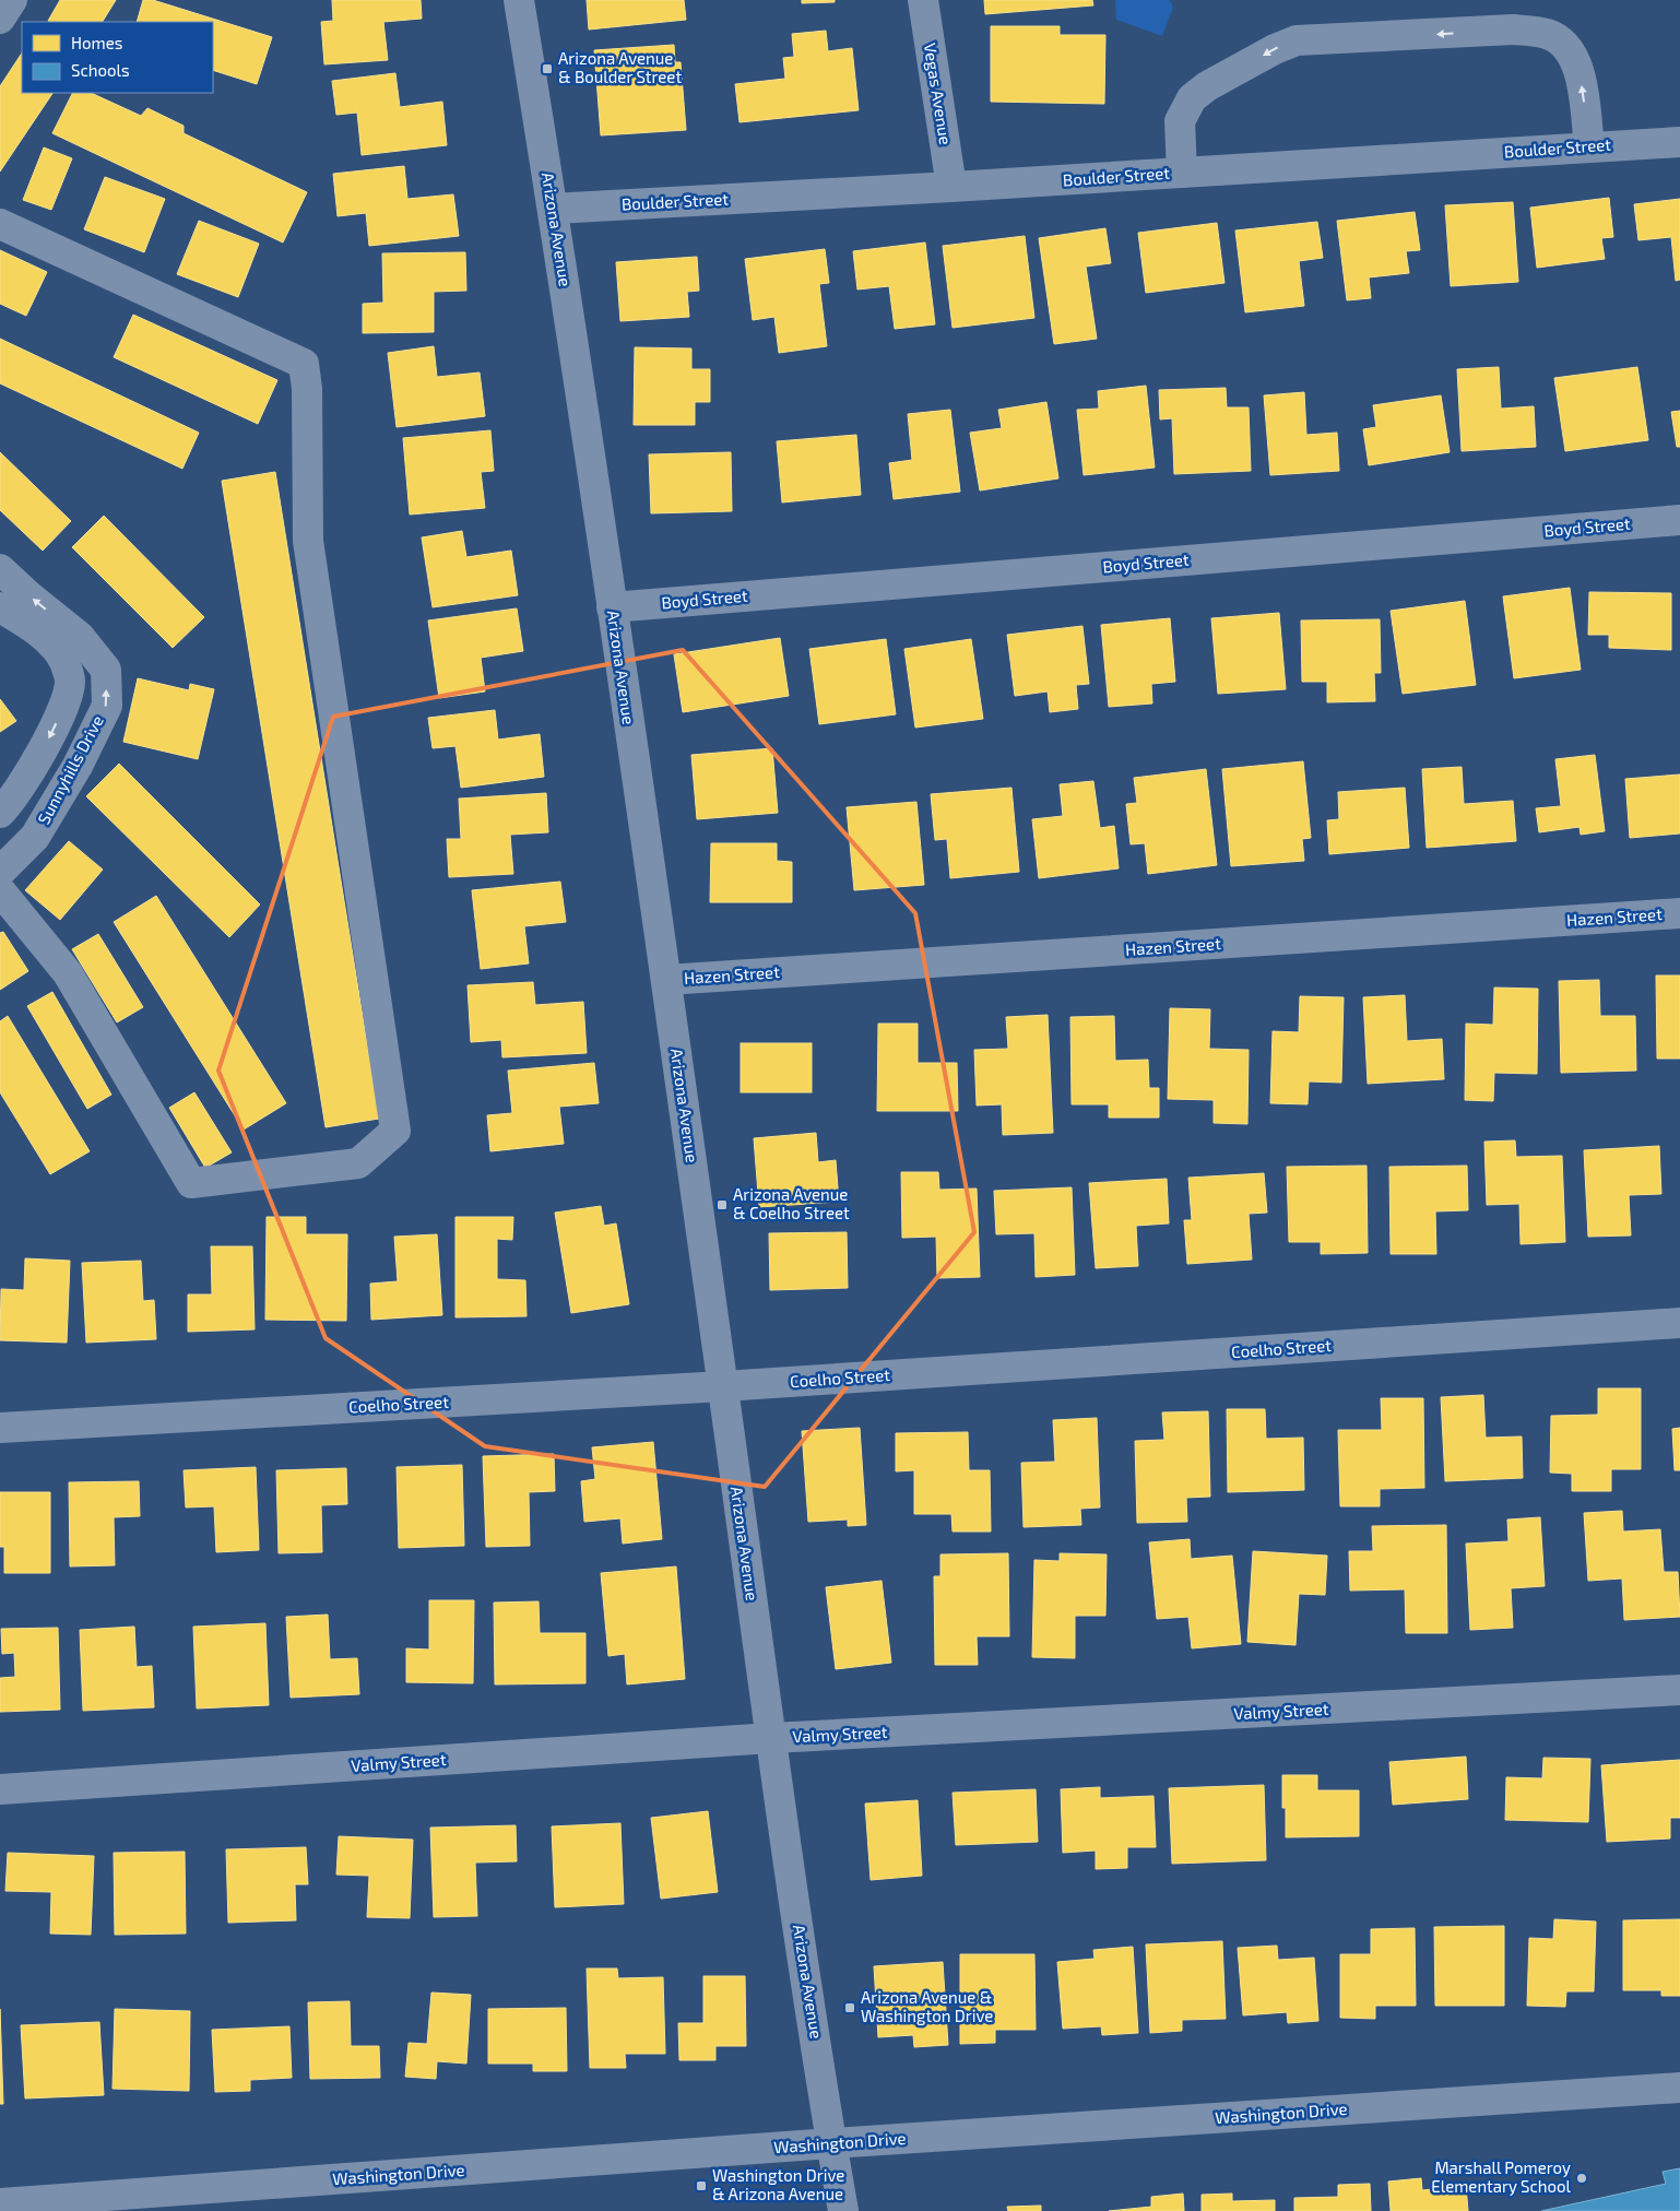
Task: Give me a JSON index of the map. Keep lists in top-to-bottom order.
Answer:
{
  "streets": {
    "street": [
      "Vegas Avenue",
      "Boulder Street",
      "Arizona Avenue",
      "Boyd Street",
      "Sunnyhills Drive",
      "Hazen Street",
      "Coelho Street",
      "Valmy Street",
      "Washington Drive"
    ]
  },
  "crossings": [
    ["Vegas Avenue", "Boulder Street"],
    ["Boulder Street", "Arizona Avenue"],
    ["Arizona Avenue", "Boyd Street"],
    ["Arizona Avenue", "Hazen Street"],
    ["Arizona Avenue", "Coelho Street"],
    ["Arizona Avenue", "Valmy Street"],
    ["Arizona Avenue", "Washington Drive"]
  ],
  "places": {
    "transit": [
      "Arizona Avenue & Boulder Street",
      "Arizona Avenue & Coelho Street",
      "Arizona Avenue & Washington Drive",
      "Washington Drive & Arizona Avenue"
    ],
    "other": ["Marshall Pomeroy Elementary School"]
  },
  "legend": ["Homes", "Schools"]
}
